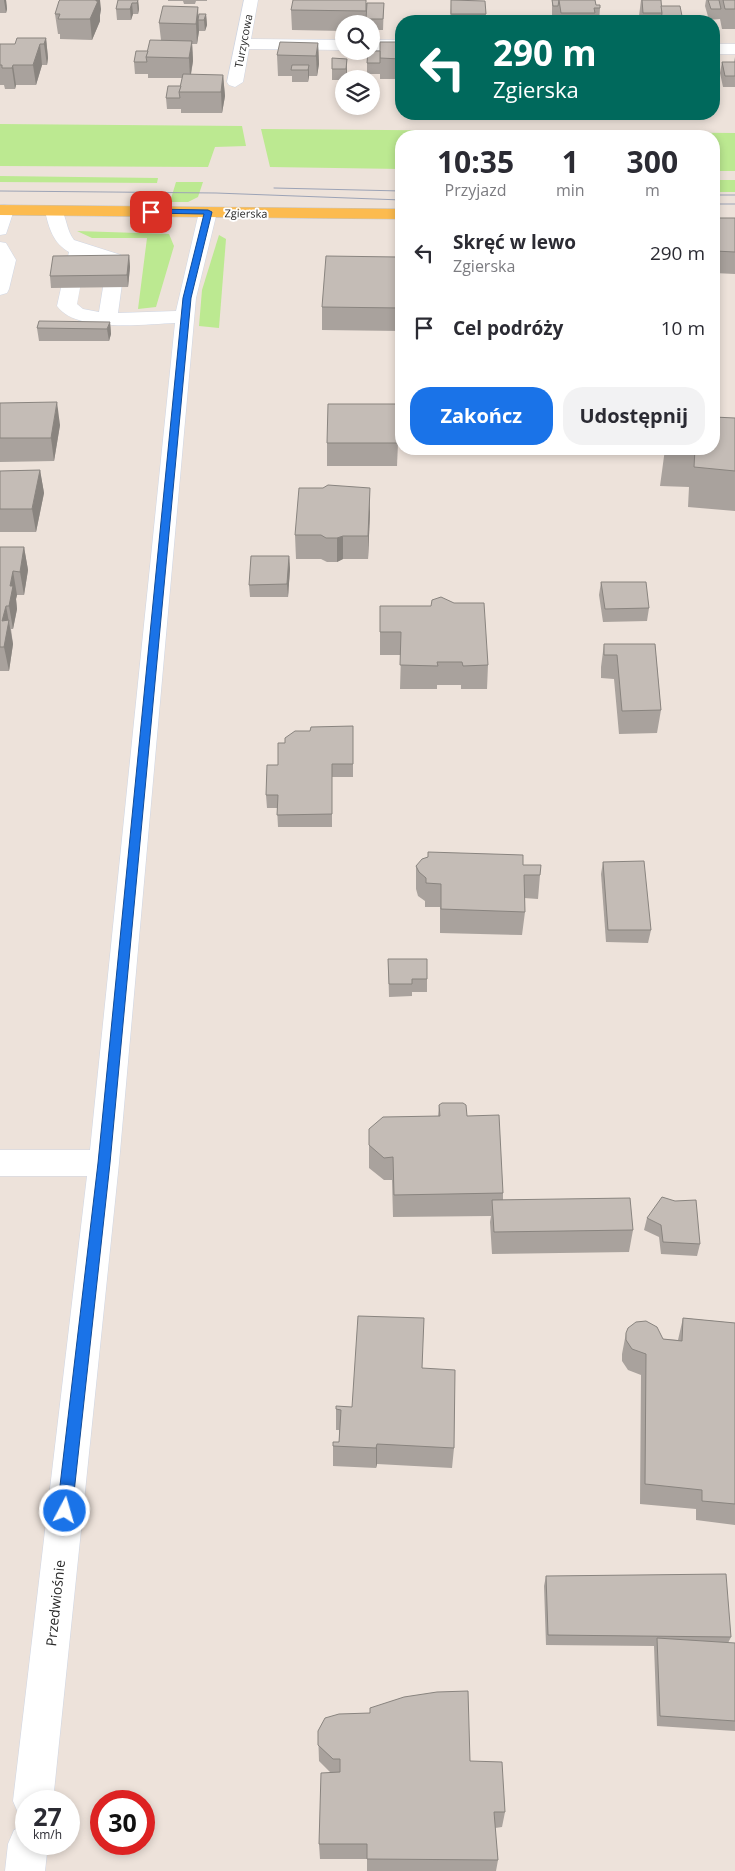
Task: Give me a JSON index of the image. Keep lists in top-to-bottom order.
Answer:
{
  "streets": {
    "main road": ["Zgierska"],
    "street": ["Turzycowa", "Przedwiośnie"]
  },
  "crossings": [
    ["Zgierska", "Przedwiośnie"]
  ],
  "page": {
    "turn": ["290 m", "Zgierska"],
    "eta": [
      "10:35",
      "Przyjazd",
      "1",
      "min",
      "300",
      "m"
    ],
    "list": [
      {
        "name": "Skręć w lewo",
        "note": "Zgierska",
        "value": "290 m"
      },
      {
        "name": "Cel podróży",
        "value": "10 m"
      }
    ],
    "buttons": ["Zakończ", "Udostępnij"],
    "speed": "27 km/h",
    "limit": "30"
  }
}
